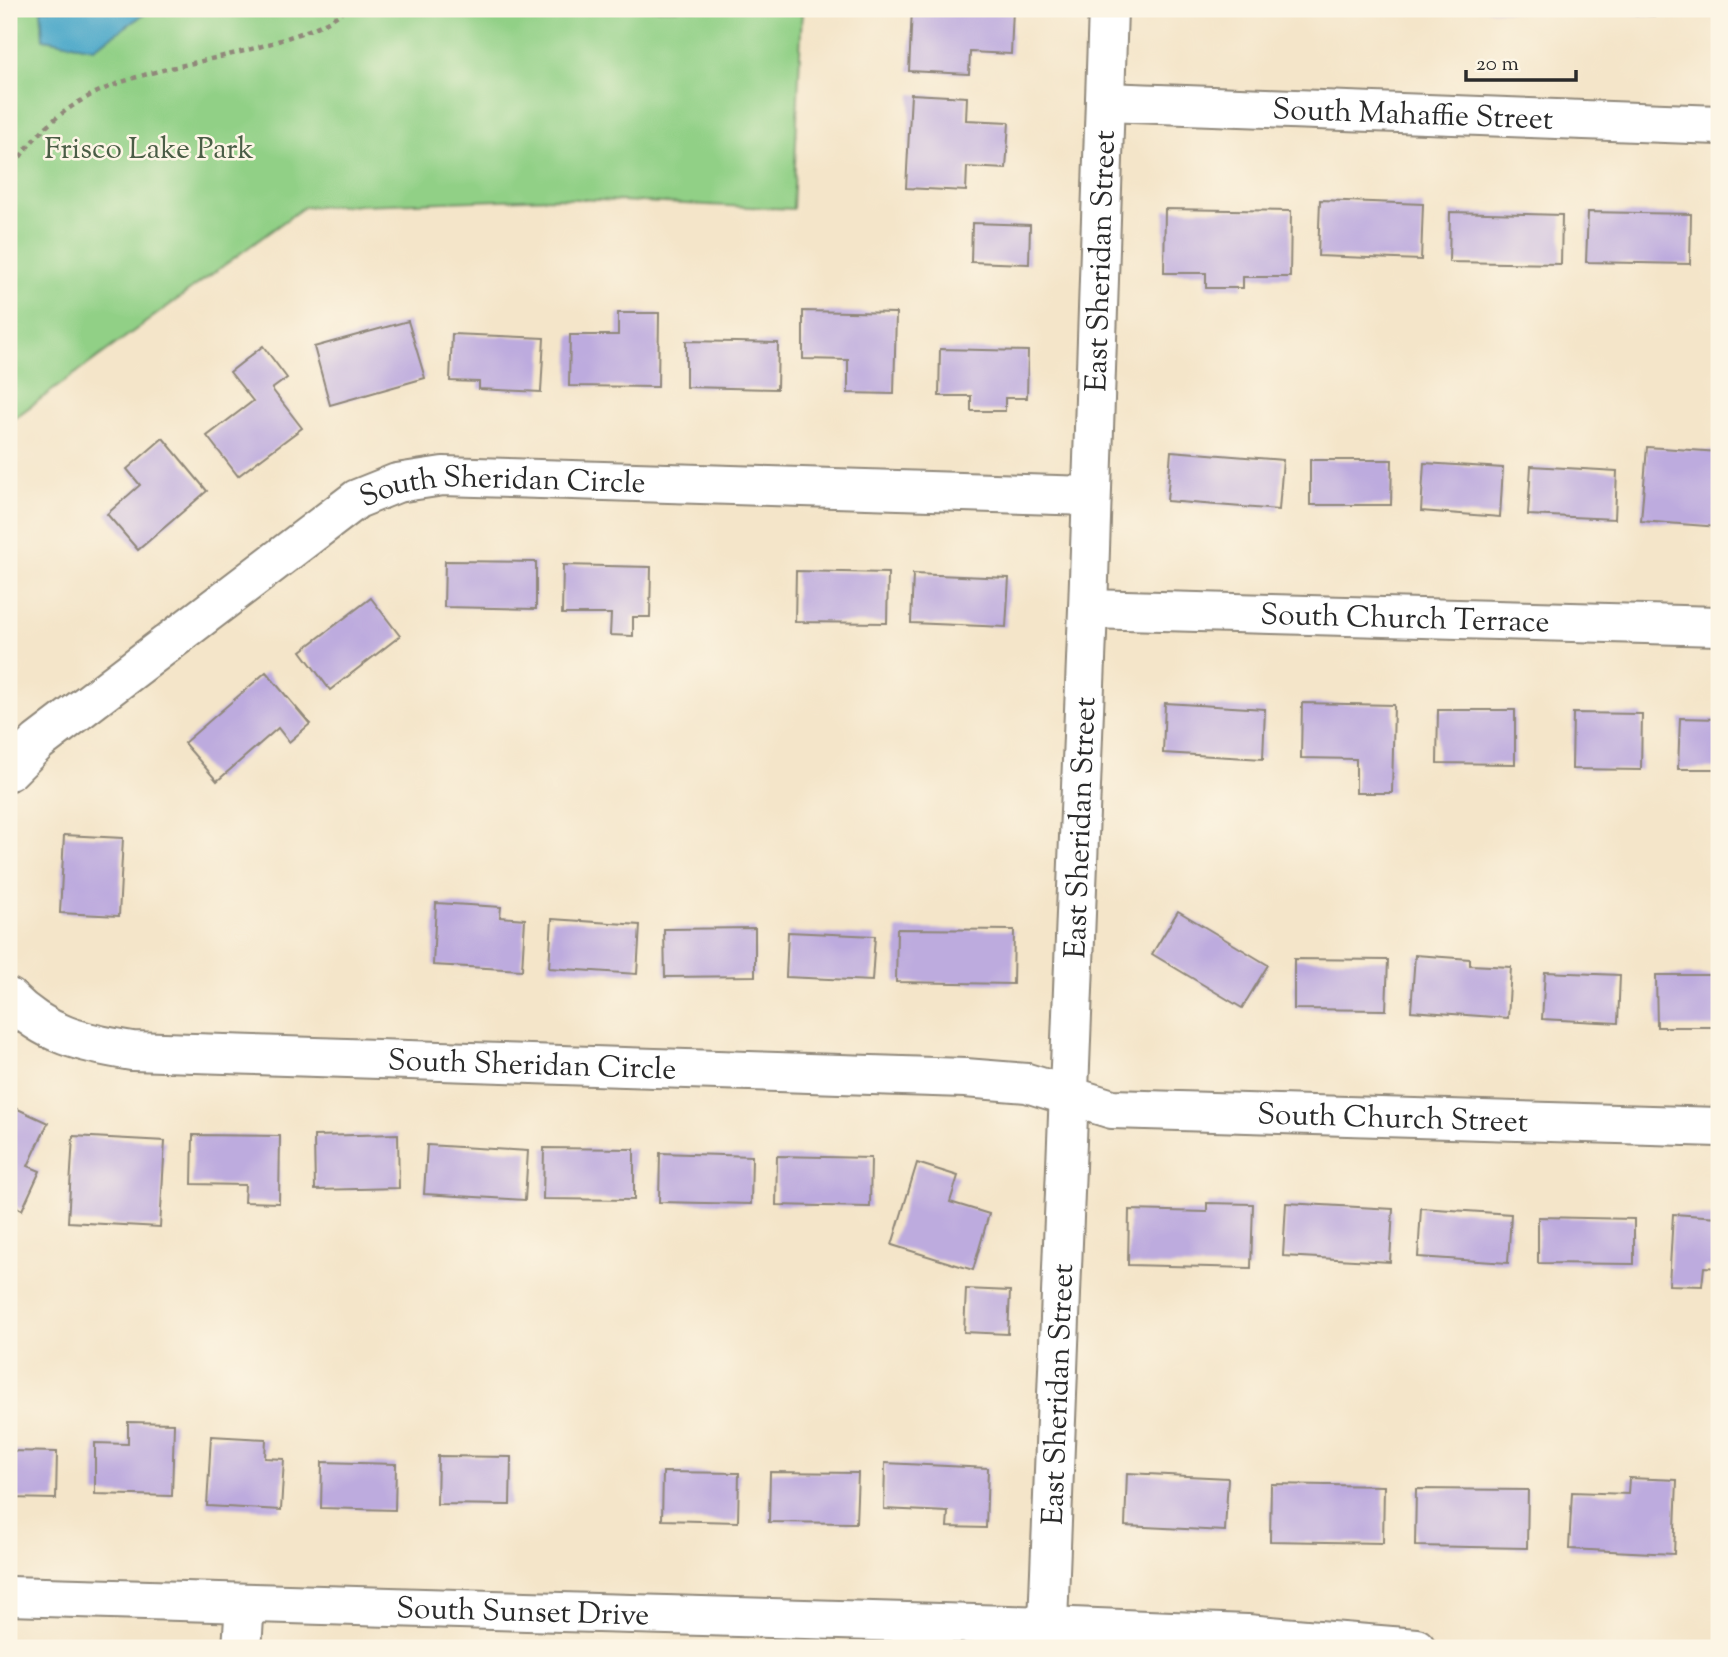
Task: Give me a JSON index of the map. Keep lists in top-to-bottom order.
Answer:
{
  "streets": {
    "street": [
      "South Mahaffie Street",
      "East Sheridan Street",
      "South Sheridan Circle",
      "South Church Terrace",
      "South Church Street",
      "South Sunset Drive"
    ]
  },
  "crossings": [
    ["South Mahaffie Street", "East Sheridan Street"],
    ["East Sheridan Street", "South Sheridan Circle"],
    ["East Sheridan Street", "South Church Terrace"],
    ["East Sheridan Street", "South Church Street"],
    ["East Sheridan Street", "South Sunset Drive"],
    ["South Sheridan Circle", "South Church Street"]
  ],
  "parks": ["Frisco Lake Park"],
  "scale_bar": "20 m"
}
